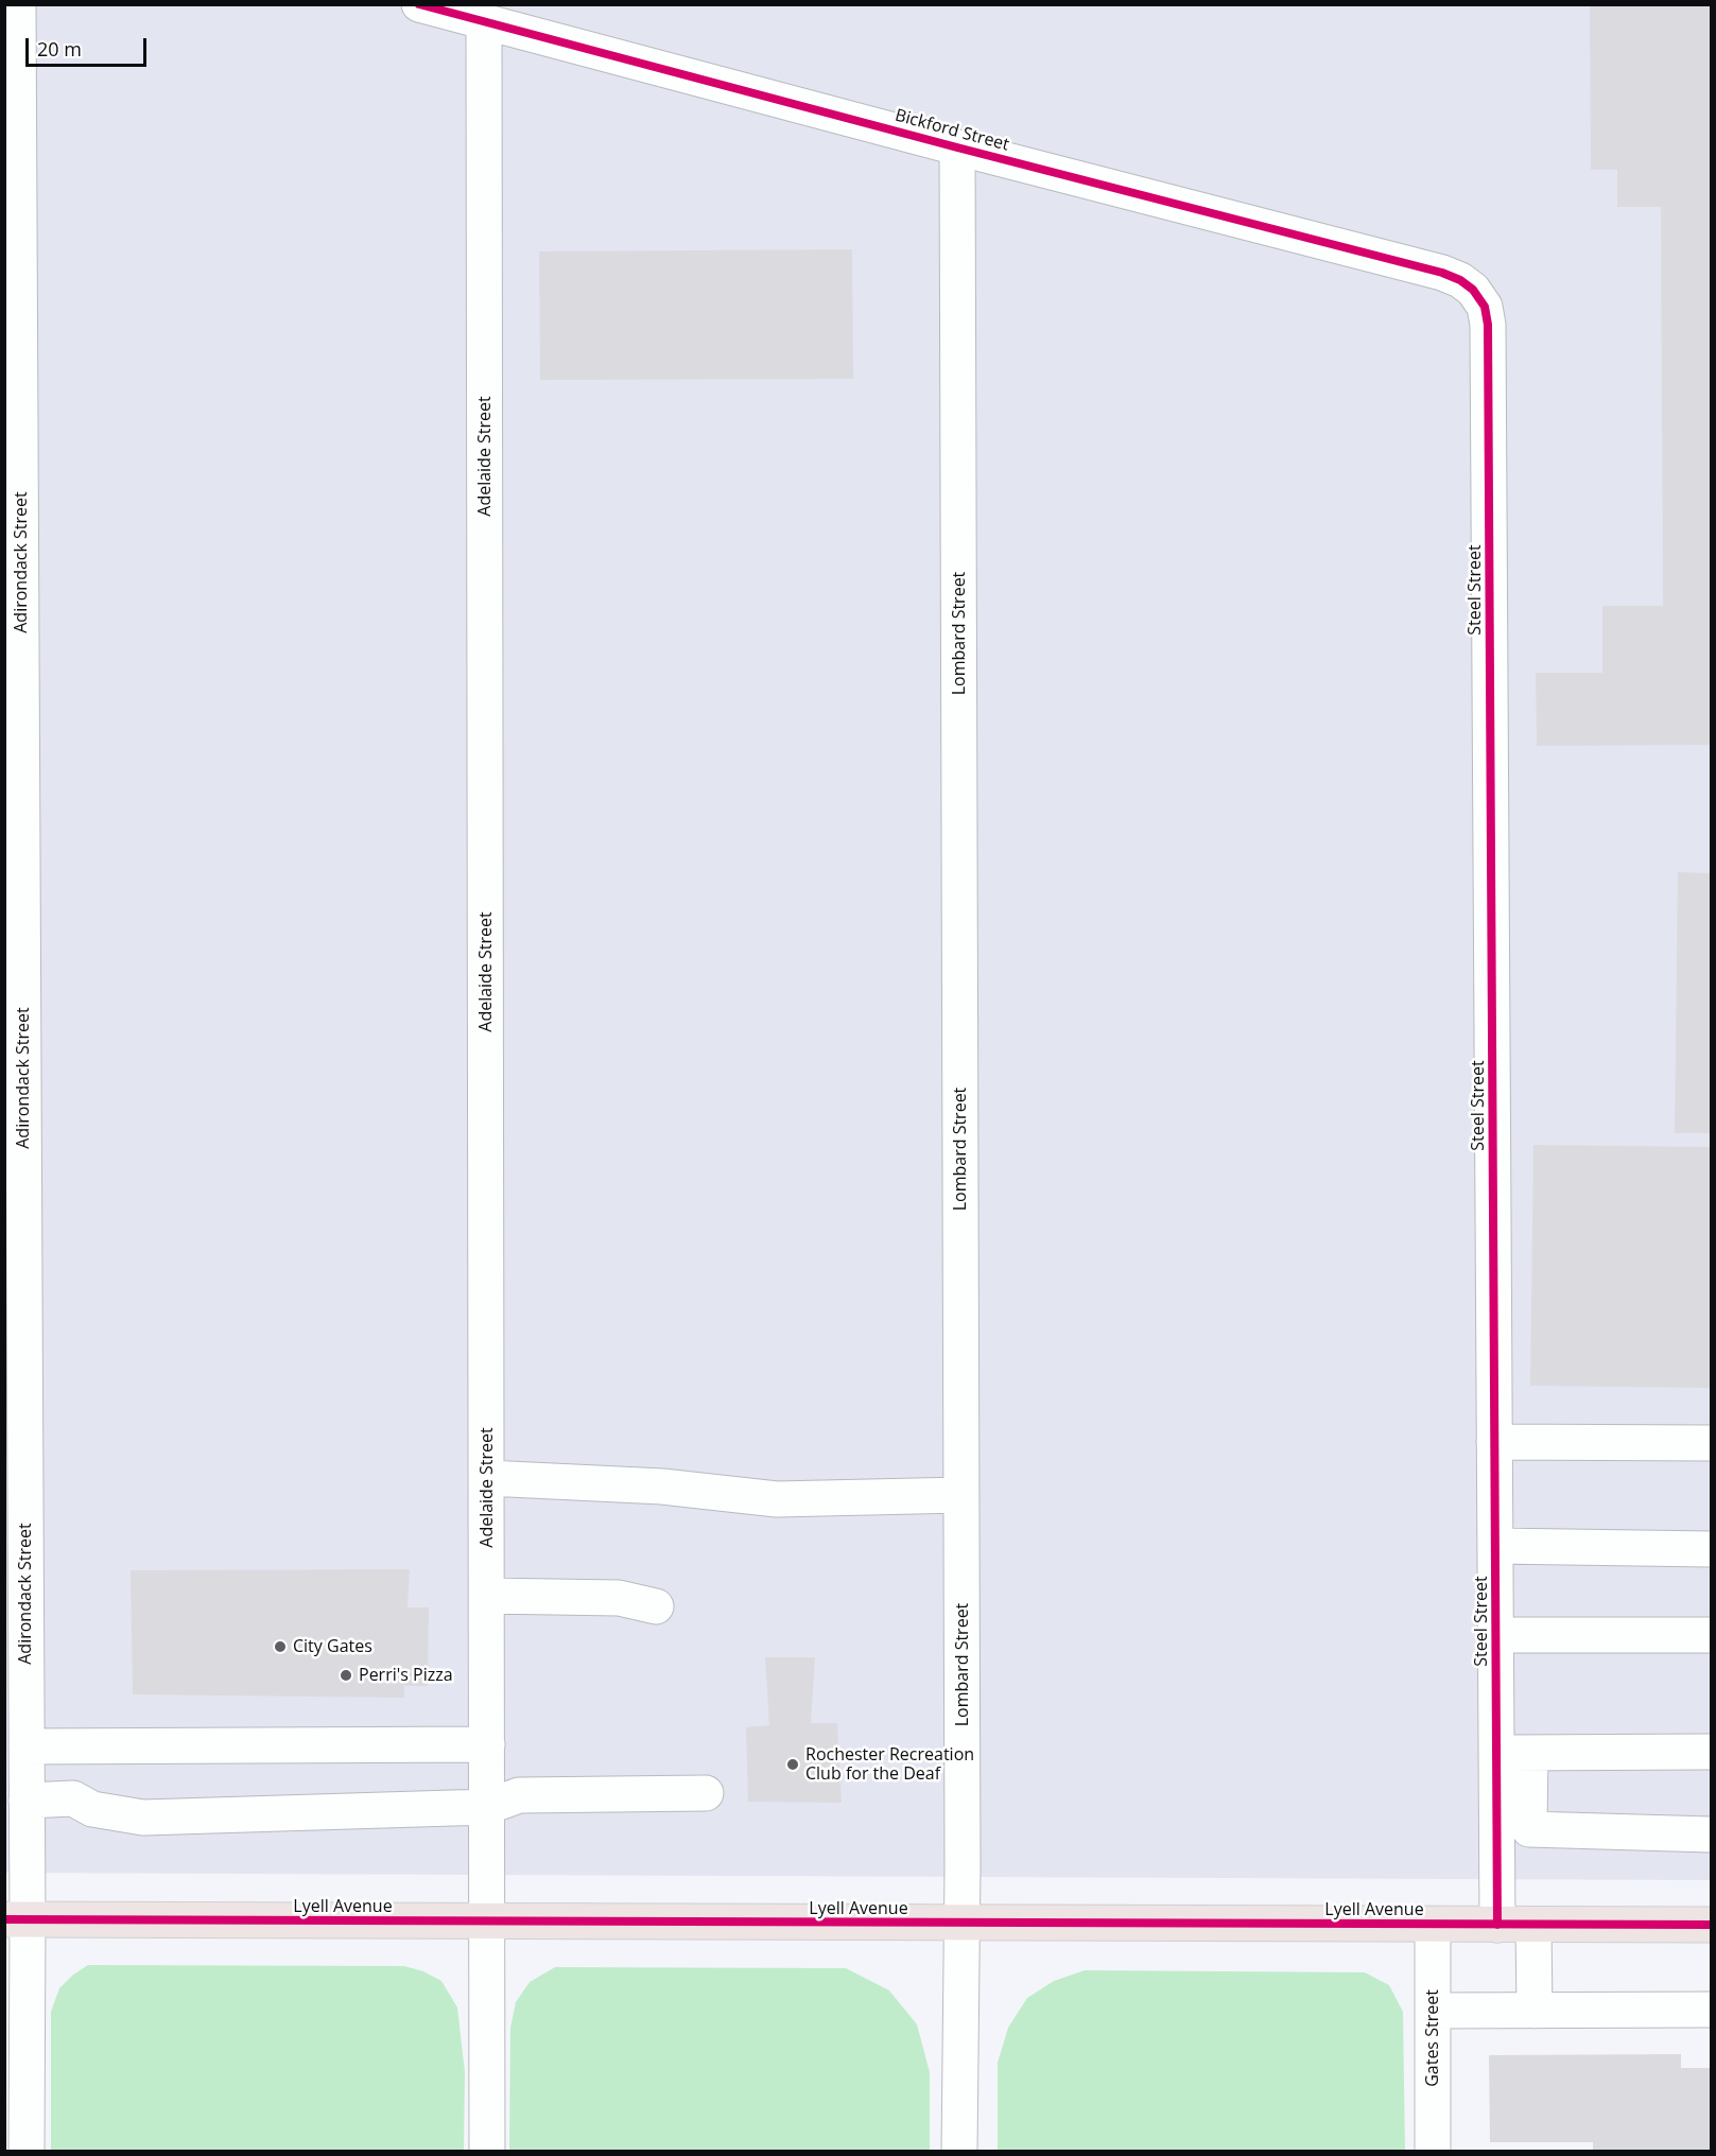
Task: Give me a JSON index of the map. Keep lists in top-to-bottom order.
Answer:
{
  "streets": {
    "main road": ["Lyell Avenue"],
    "street": [
      "Bickford Street",
      "Adelaide Street",
      "Adirondack Street",
      "Steel Street",
      "Lombard Street",
      "Gates Street"
    ]
  },
  "crossings": [
    ["Bickford Street", "Adelaide Street"],
    ["Bickford Street", "Steel Street"],
    ["Bickford Street", "Lombard Street"],
    ["Adelaide Street", "Lyell Avenue"],
    ["Adirondack Street", "Lyell Avenue"],
    ["Steel Street", "Lyell Avenue"],
    ["Lombard Street", "Lyell Avenue"],
    ["Lyell Avenue", "Gates Street"]
  ],
  "places": ["City Gates", "Perri's Pizza", "Rochester Recreation Club for the Deaf"],
  "scale_bar": "20 m"
}
